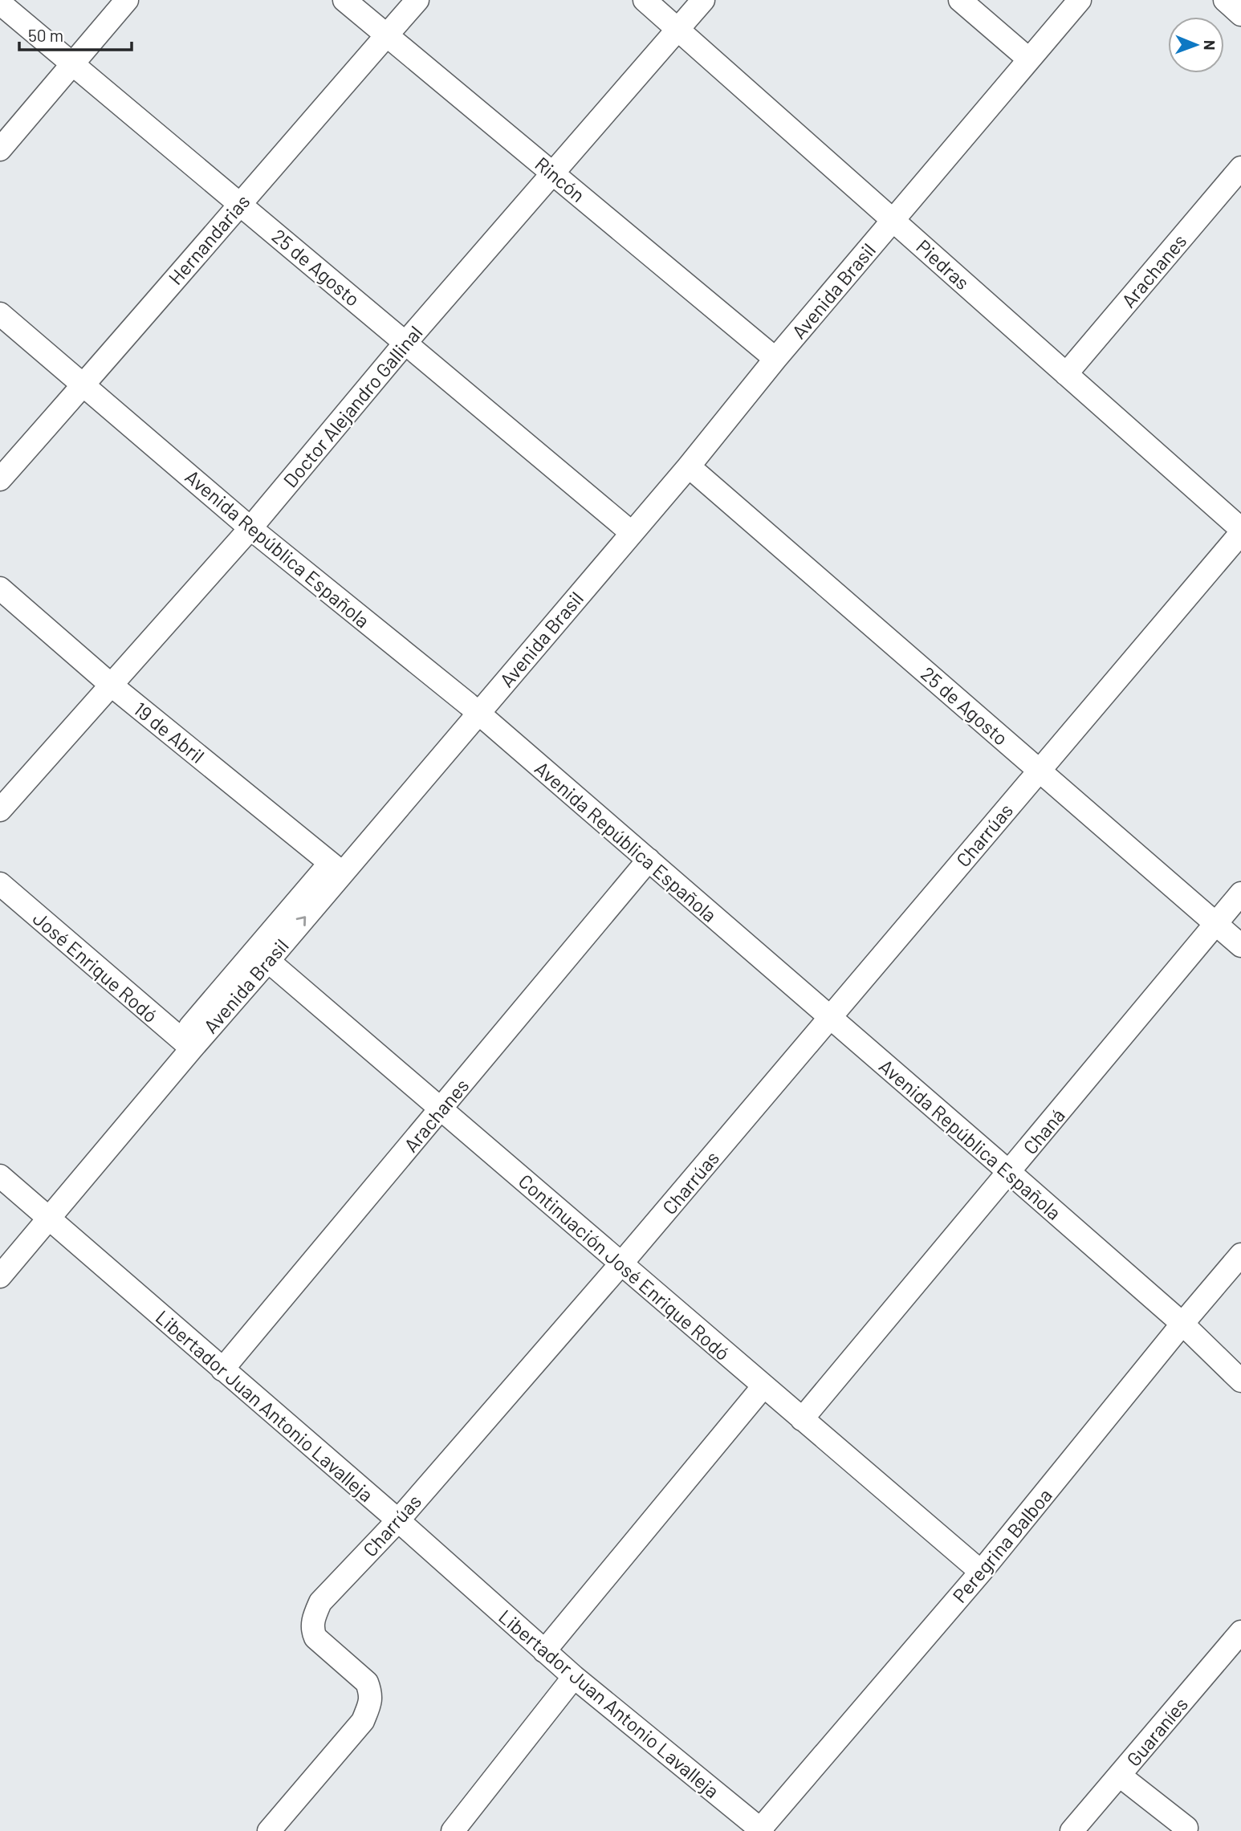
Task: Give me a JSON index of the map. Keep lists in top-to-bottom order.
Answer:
{
  "streets": {
    "street": [
      "Rincón",
      "Hernandarias",
      "Piedras",
      "25 de Agosto",
      "Arachanes",
      "Avenida Brasil",
      "Doctor Alejandro Gallinal",
      "Avenida República Española",
      "19 de Abril",
      "Charrúas",
      "José Enrique Rodó",
      "Chaná",
      "Continuación José Enrique Rodó",
      "Libertador Juan Antonio Lavalleja",
      "Peregrina Balboa",
      "Guaraníes"
    ]
  },
  "crossings": [
    ["Rincón", "Hernandarias"],
    ["Rincón", "Avenida Brasil"],
    ["Rincón", "Doctor Alejandro Gallinal"],
    ["Hernandarias", "25 de Agosto"],
    ["Hernandarias", "Avenida República Española"],
    ["Piedras", "Arachanes"],
    ["Piedras", "Avenida Brasil"],
    ["Piedras", "Doctor Alejandro Gallinal"],
    ["Piedras", "Charrúas"],
    ["25 de Agosto", "Avenida Brasil"],
    ["25 de Agosto", "Doctor Alejandro Gallinal"],
    ["25 de Agosto", "Charrúas"],
    ["25 de Agosto", "Chaná"],
    ["Arachanes", "Avenida República Española"],
    ["Arachanes", "Continuación José Enrique Rodó"],
    ["Arachanes", "Libertador Juan Antonio Lavalleja"],
    ["Avenida Brasil", "Avenida República Española"],
    ["Avenida Brasil", "19 de Abril"],
    ["Avenida Brasil", "José Enrique Rodó"],
    ["Avenida Brasil", "Continuación José Enrique Rodó"],
    ["Avenida Brasil", "Libertador Juan Antonio Lavalleja"],
    ["Doctor Alejandro Gallinal", "Avenida República Española"],
    ["Doctor Alejandro Gallinal", "19 de Abril"],
    ["Avenida República Española", "Charrúas"],
    ["Avenida República Española", "Chaná"],
    ["Avenida República Española", "Peregrina Balboa"],
    ["Charrúas", "Continuación José Enrique Rodó"],
    ["Charrúas", "Libertador Juan Antonio Lavalleja"],
    ["Chaná", "Continuación José Enrique Rodó"],
    ["Continuación José Enrique Rodó", "Peregrina Balboa"],
    ["Libertador Juan Antonio Lavalleja", "Peregrina Balboa"]
  ],
  "scale_bar": "50 m",
  "north": "right"
}
